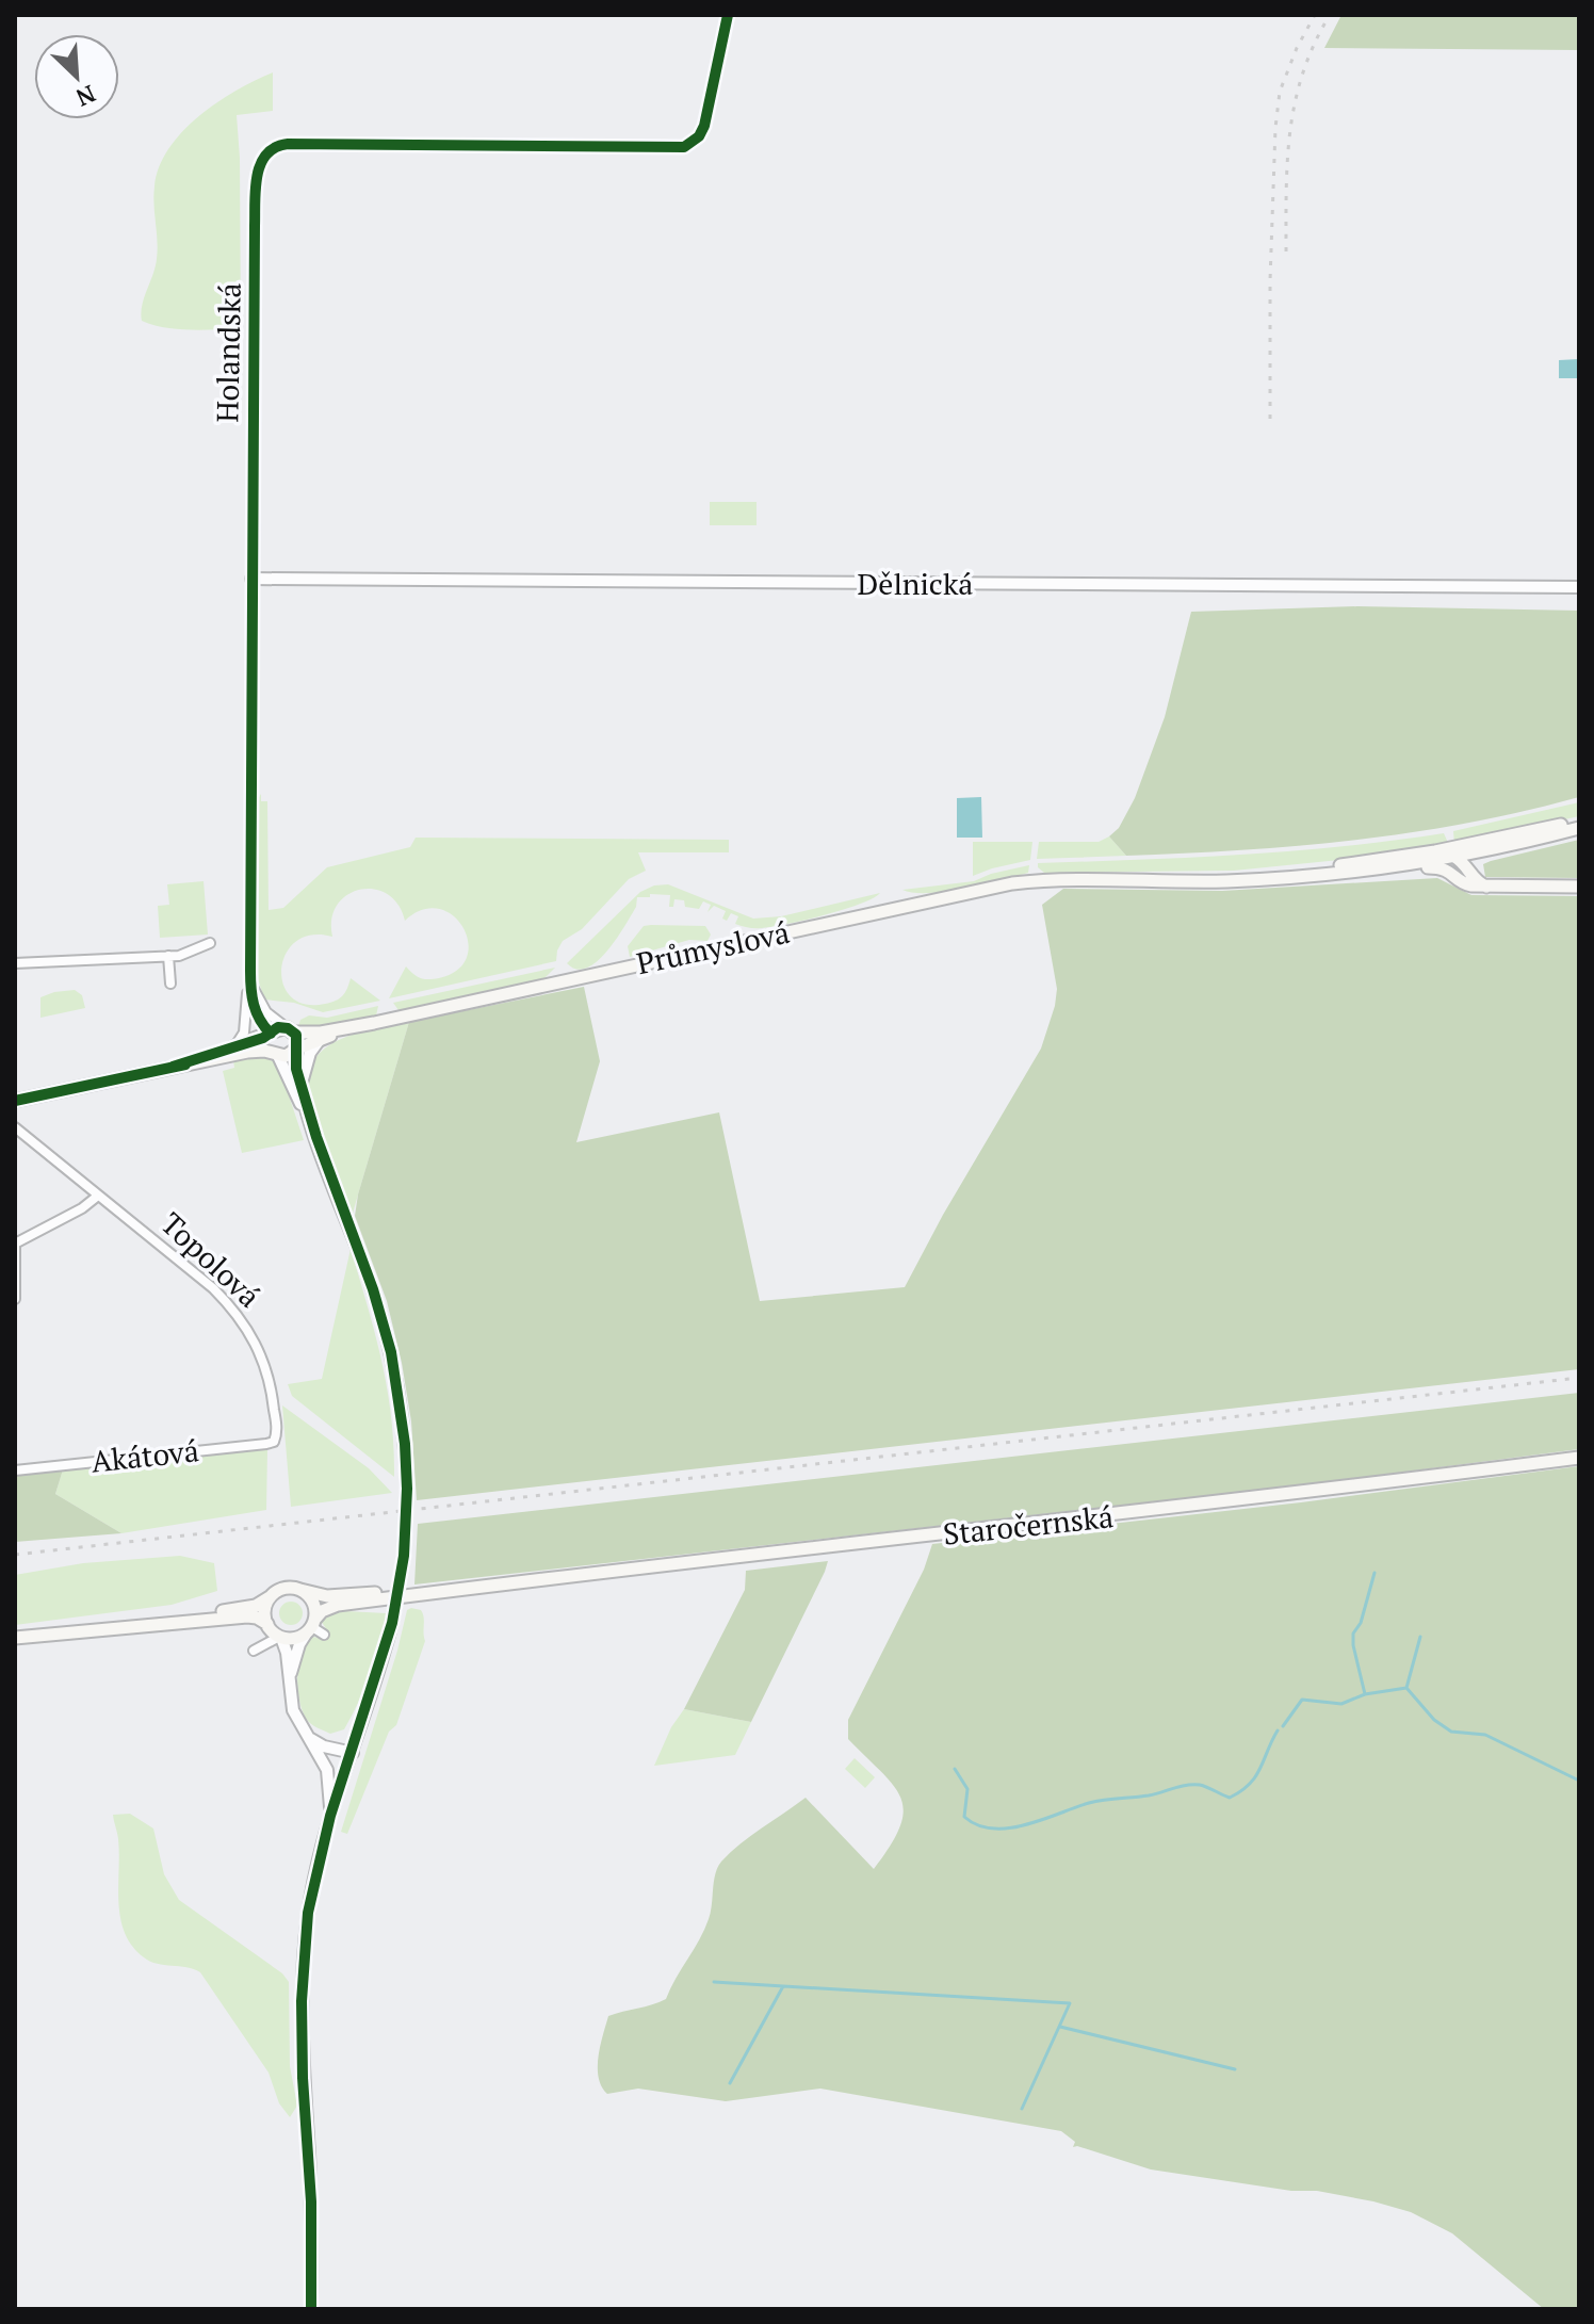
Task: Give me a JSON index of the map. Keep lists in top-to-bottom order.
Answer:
{
  "streets": {
    "main road": ["Průmyslová", "Staročernská"],
    "street": [
      "Holandská",
      "Dělnická",
      "Topolová",
      "Akátová"
    ]
  },
  "crossings": [
    ["Holandská", "Dělnická"],
    ["Holandská", "Průmyslová"],
    ["Topolová", "Akátová"]
  ],
  "north": "bottom right"
}
